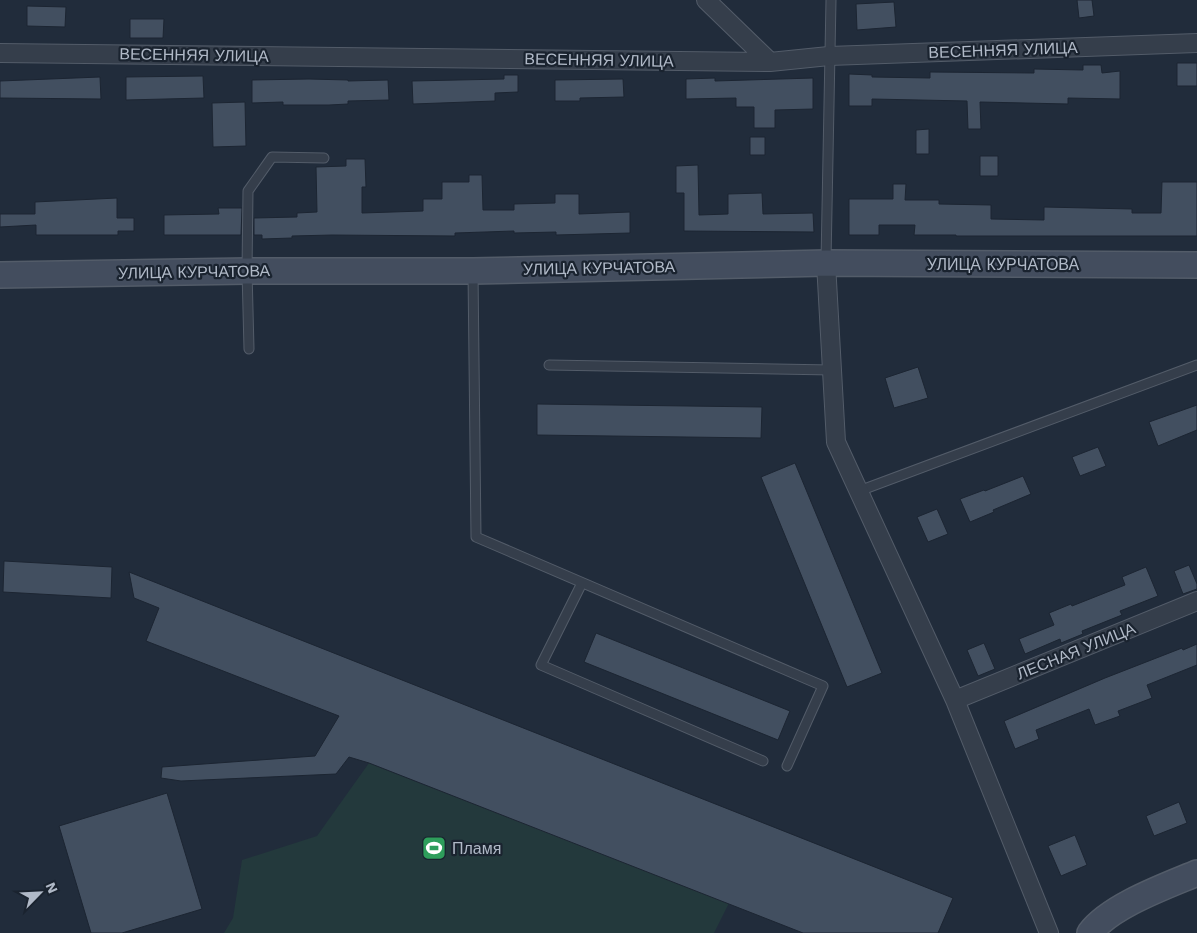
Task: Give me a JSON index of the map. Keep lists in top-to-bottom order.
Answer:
{
  "streets": {
    "street": ["ВЕСЕННЯЯ УЛИЦА", "УЛИЦА КУРЧАТОВА", "ЛЕСНАЯ УЛИЦА"]
  },
  "places": {
    "sports": ["Пламя"]
  },
  "north": "top right"
}
